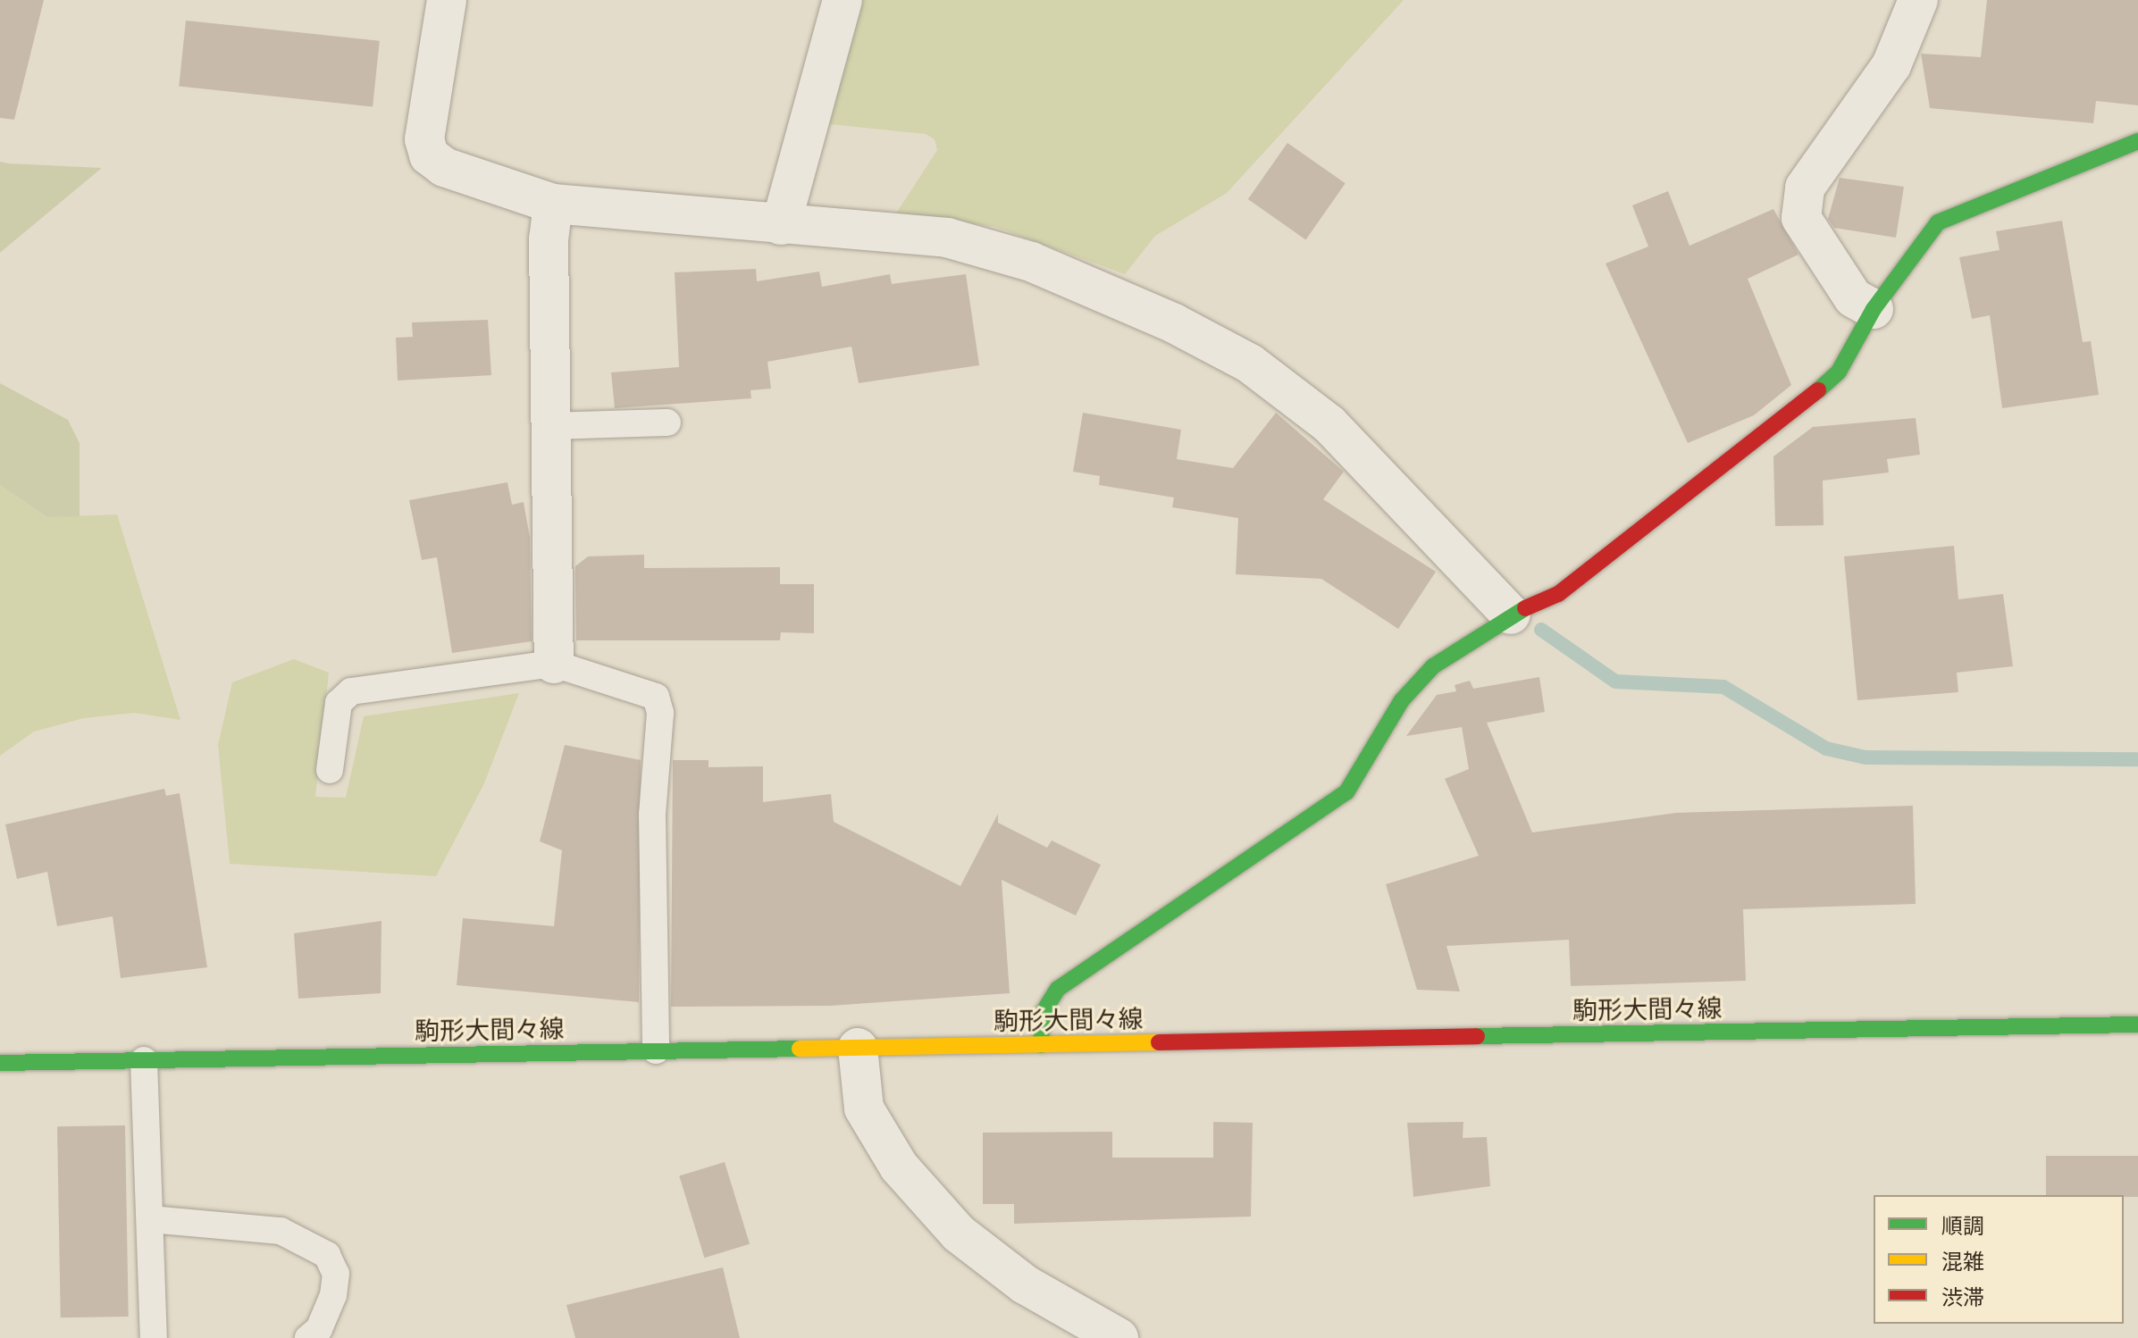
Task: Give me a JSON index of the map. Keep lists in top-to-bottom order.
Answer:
{
  "streets": {
    "main road": ["駒形大間々線"]
  },
  "legend": ["順調", "混雑", "渋滞"]
}
